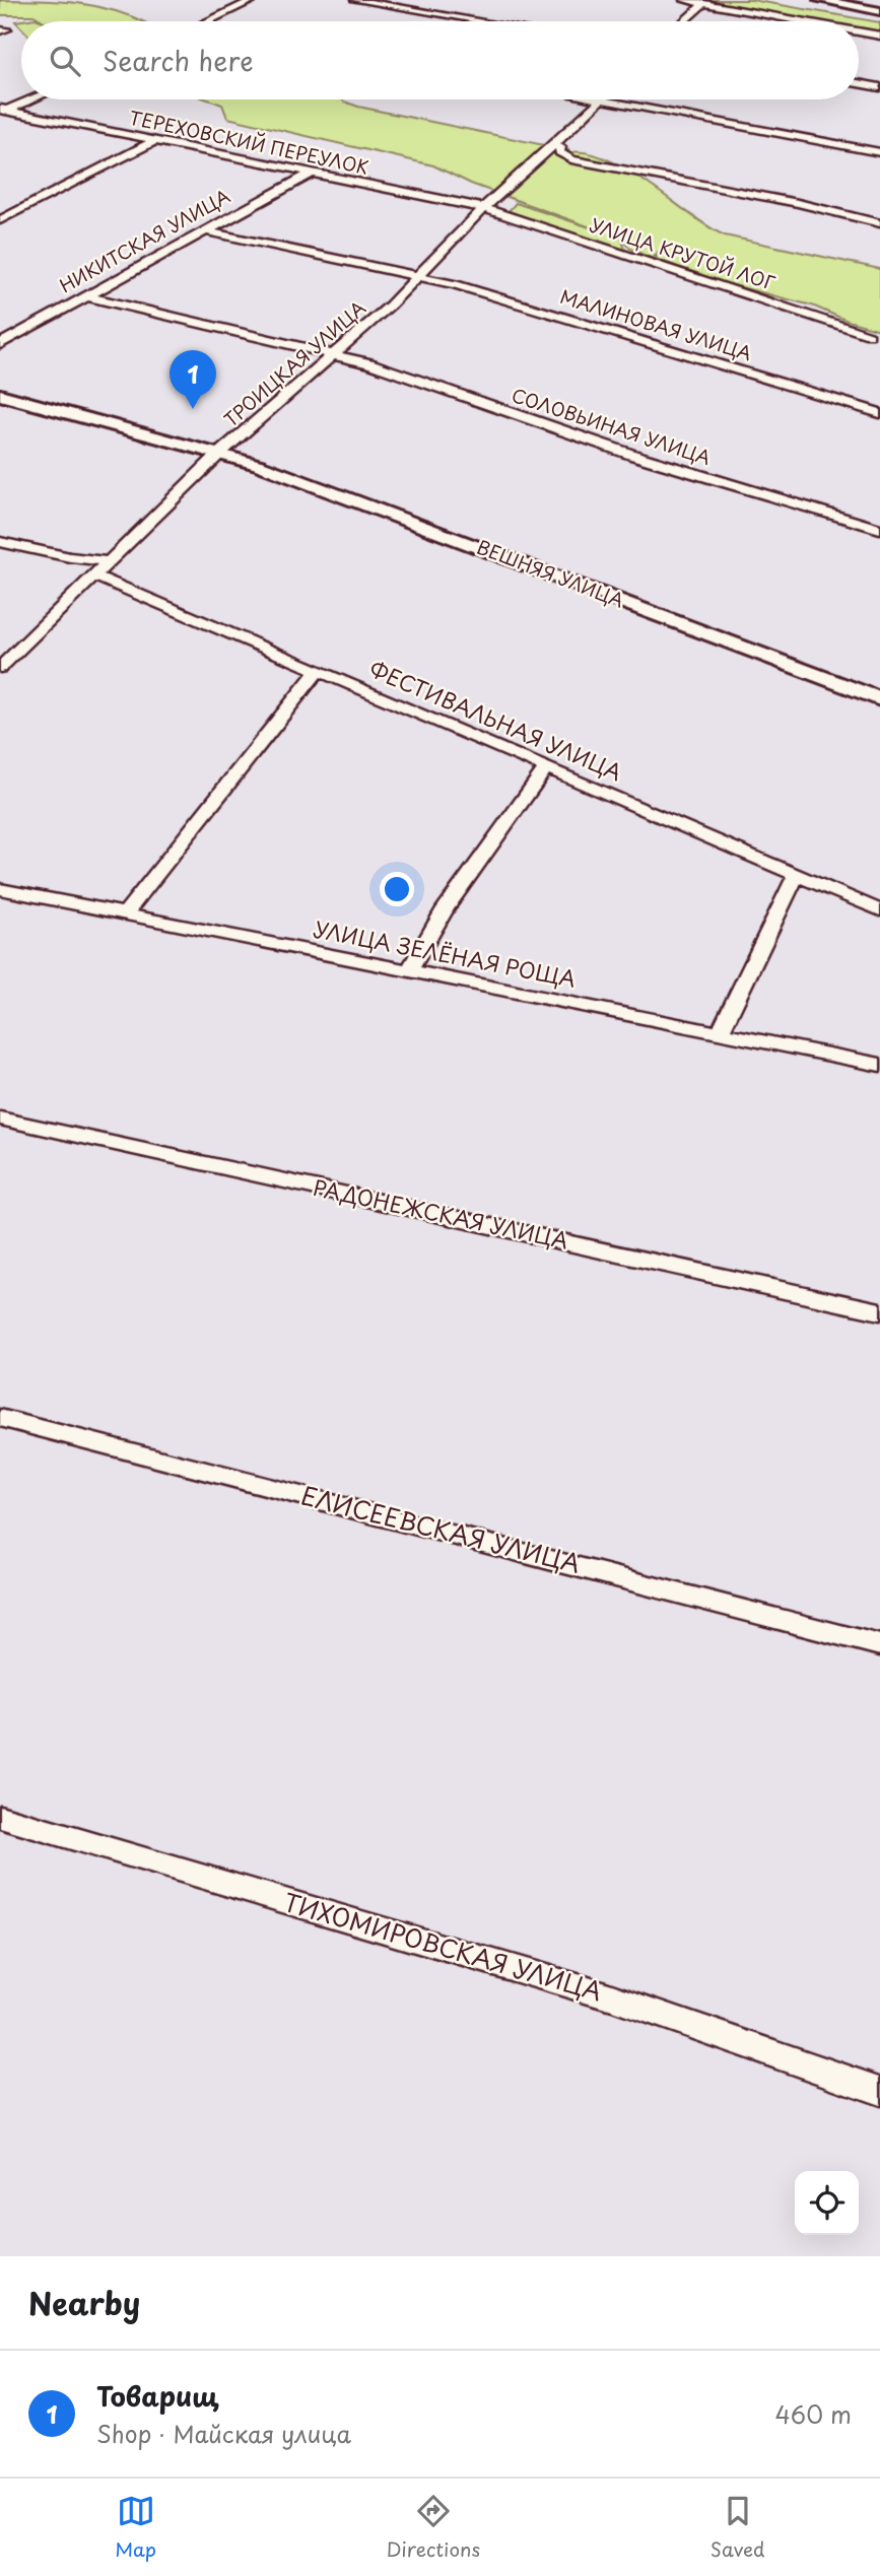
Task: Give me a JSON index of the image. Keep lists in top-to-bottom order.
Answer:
{
  "streets": {
    "street": [
      "ТЕРЕХОВСКИЙ ПЕРЕУЛОК",
      "НИКИТСКАЯ УЛИЦА",
      "УЛИЦА КРУТОЙ ЛОГ",
      "МАЛИНОВАЯ УЛИЦА",
      "ТРОИЦКАЯ УЛИЦА",
      "СОЛОВЬИНАЯ УЛИЦА",
      "ВЕШНЯЯ УЛИЦА",
      "ФЕСТИВАЛЬНАЯ УЛИЦА",
      "УЛИЦА ЗЕЛЁНАЯ РОЩА",
      "РАДОНЕЖСКАЯ УЛИЦА",
      "ЕЛИСЕЕВСКАЯ УЛИЦА",
      "ТИХОМИРОВСКАЯ УЛИЦА"
    ]
  },
  "crossings": [
    ["ТЕРЕХОВСКИЙ ПЕРЕУЛОК", "НИКИТСКАЯ УЛИЦА"],
    ["ТЕРЕХОВСКИЙ ПЕРЕУЛОК", "УЛИЦА КРУТОЙ ЛОГ"],
    ["ТЕРЕХОВСКИЙ ПЕРЕУЛОК", "ТРОИЦКАЯ УЛИЦА"],
    ["НИКИТСКАЯ УЛИЦА", "МАЛИНОВАЯ УЛИЦА"],
    ["НИКИТСКАЯ УЛИЦА", "СОЛОВЬИНАЯ УЛИЦА"],
    ["УЛИЦА КРУТОЙ ЛОГ", "ТРОИЦКАЯ УЛИЦА"],
    ["МАЛИНОВАЯ УЛИЦА", "ТРОИЦКАЯ УЛИЦА"],
    ["ТРОИЦКАЯ УЛИЦА", "СОЛОВЬИНАЯ УЛИЦА"],
    ["ТРОИЦКАЯ УЛИЦА", "ВЕШНЯЯ УЛИЦА"],
    ["ТРОИЦКАЯ УЛИЦА", "ФЕСТИВАЛЬНАЯ УЛИЦА"]
  ],
  "page": {
    "search": "Search here",
    "pins": "1",
    "heading": "Nearby",
    "list": [
      {
        "mark": "1",
        "name": "Товарищ",
        "note": "Shop · Майская улица",
        "value": "460 m"
      }
    ],
    "nav": ["Map", "Directions", "Saved"]
  }
}
